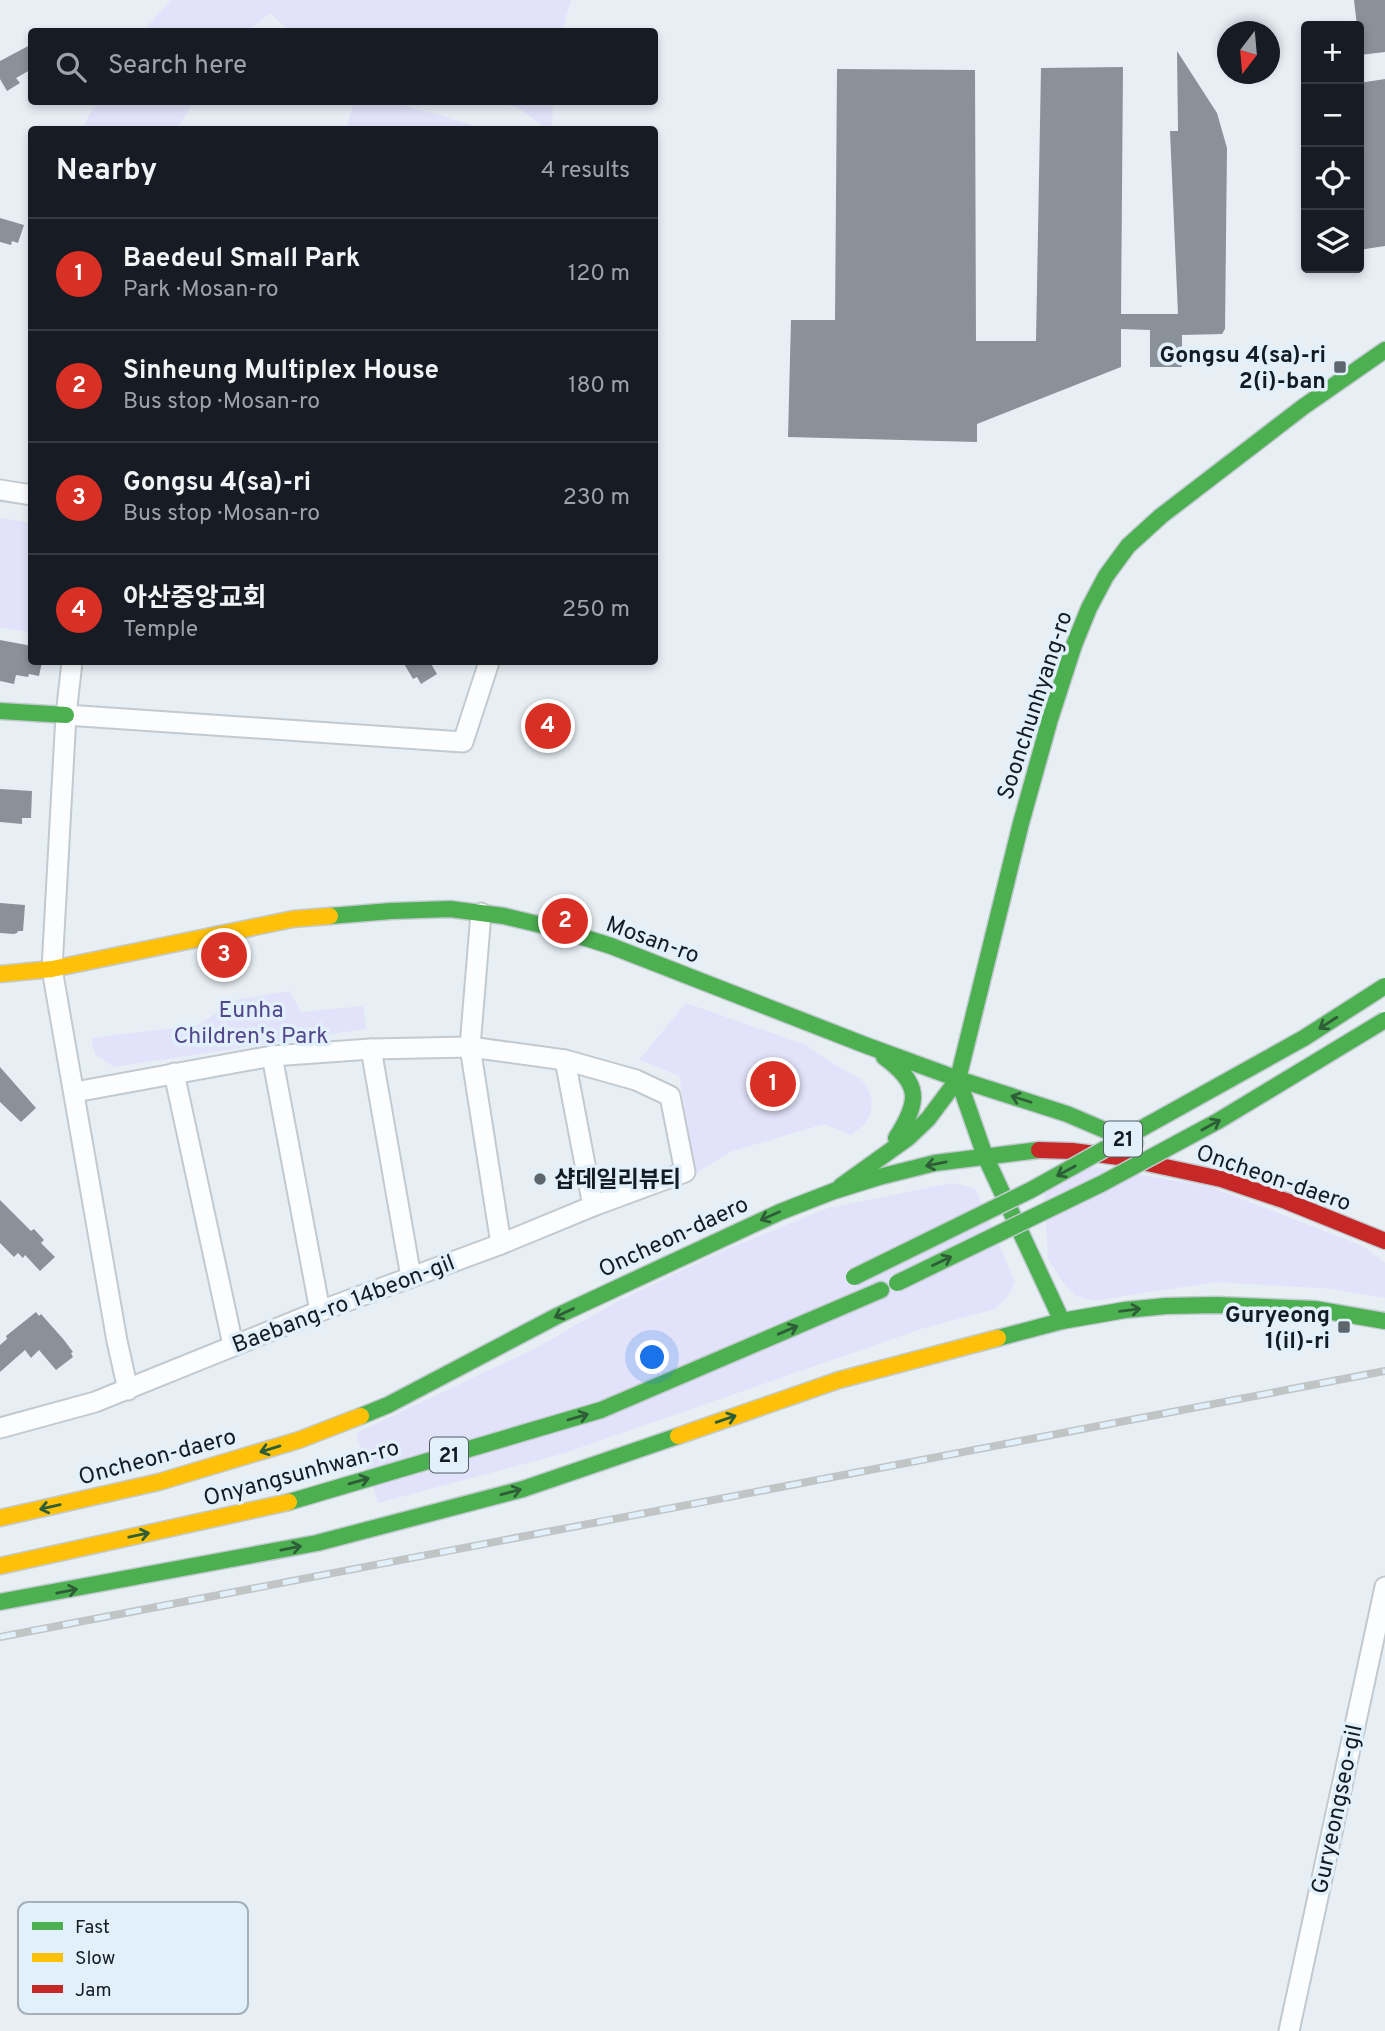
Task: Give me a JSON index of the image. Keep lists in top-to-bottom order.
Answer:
{
  "streets": {
    "main road": [
      "Soonchunhyang-ro",
      "Mosan-ro",
      "21",
      "Oncheon-daero",
      "Onyangsunhwan-ro"
    ],
    "street": ["Baebang-ro 14beon-gil", "Guryeongseo-gil"]
  },
  "crossings": [
    ["Soonchunhyang-ro", "Mosan-ro"],
    ["Mosan-ro", "Oncheon-daero"]
  ],
  "parks": ["Eunha Children's Park"],
  "places": {
    "transit": ["Gongsu 4(sa)-ri 2(i)-ban", "Guryeong 1(il)-ri"],
    "other": ["샵데일리뷰티"]
  },
  "legend": ["Fast", "Slow", "Jam"],
  "north": "bottom",
  "page": {
    "map_buttons": ["+", "−"],
    "search": "Search here",
    "heading": ["Nearby", "4 results"],
    "list": [
      {
        "mark": "1",
        "name": "Baedeul Small Park",
        "note": "Park · Mosan-ro",
        "value": "120 m"
      },
      {
        "mark": "2",
        "name": "Sinheung Multiplex House",
        "note": "Bus stop · Mosan-ro",
        "value": "180 m"
      },
      {
        "mark": "3",
        "name": "Gongsu 4(sa)-ri",
        "note": "Bus stop · Mosan-ro",
        "value": "230 m"
      },
      {
        "mark": "4",
        "name": "아산중앙교회",
        "note": "Temple",
        "value": "250 m"
      }
    ],
    "pins": [
      "4",
      "2",
      "3",
      "1"
    ]
  }
}
